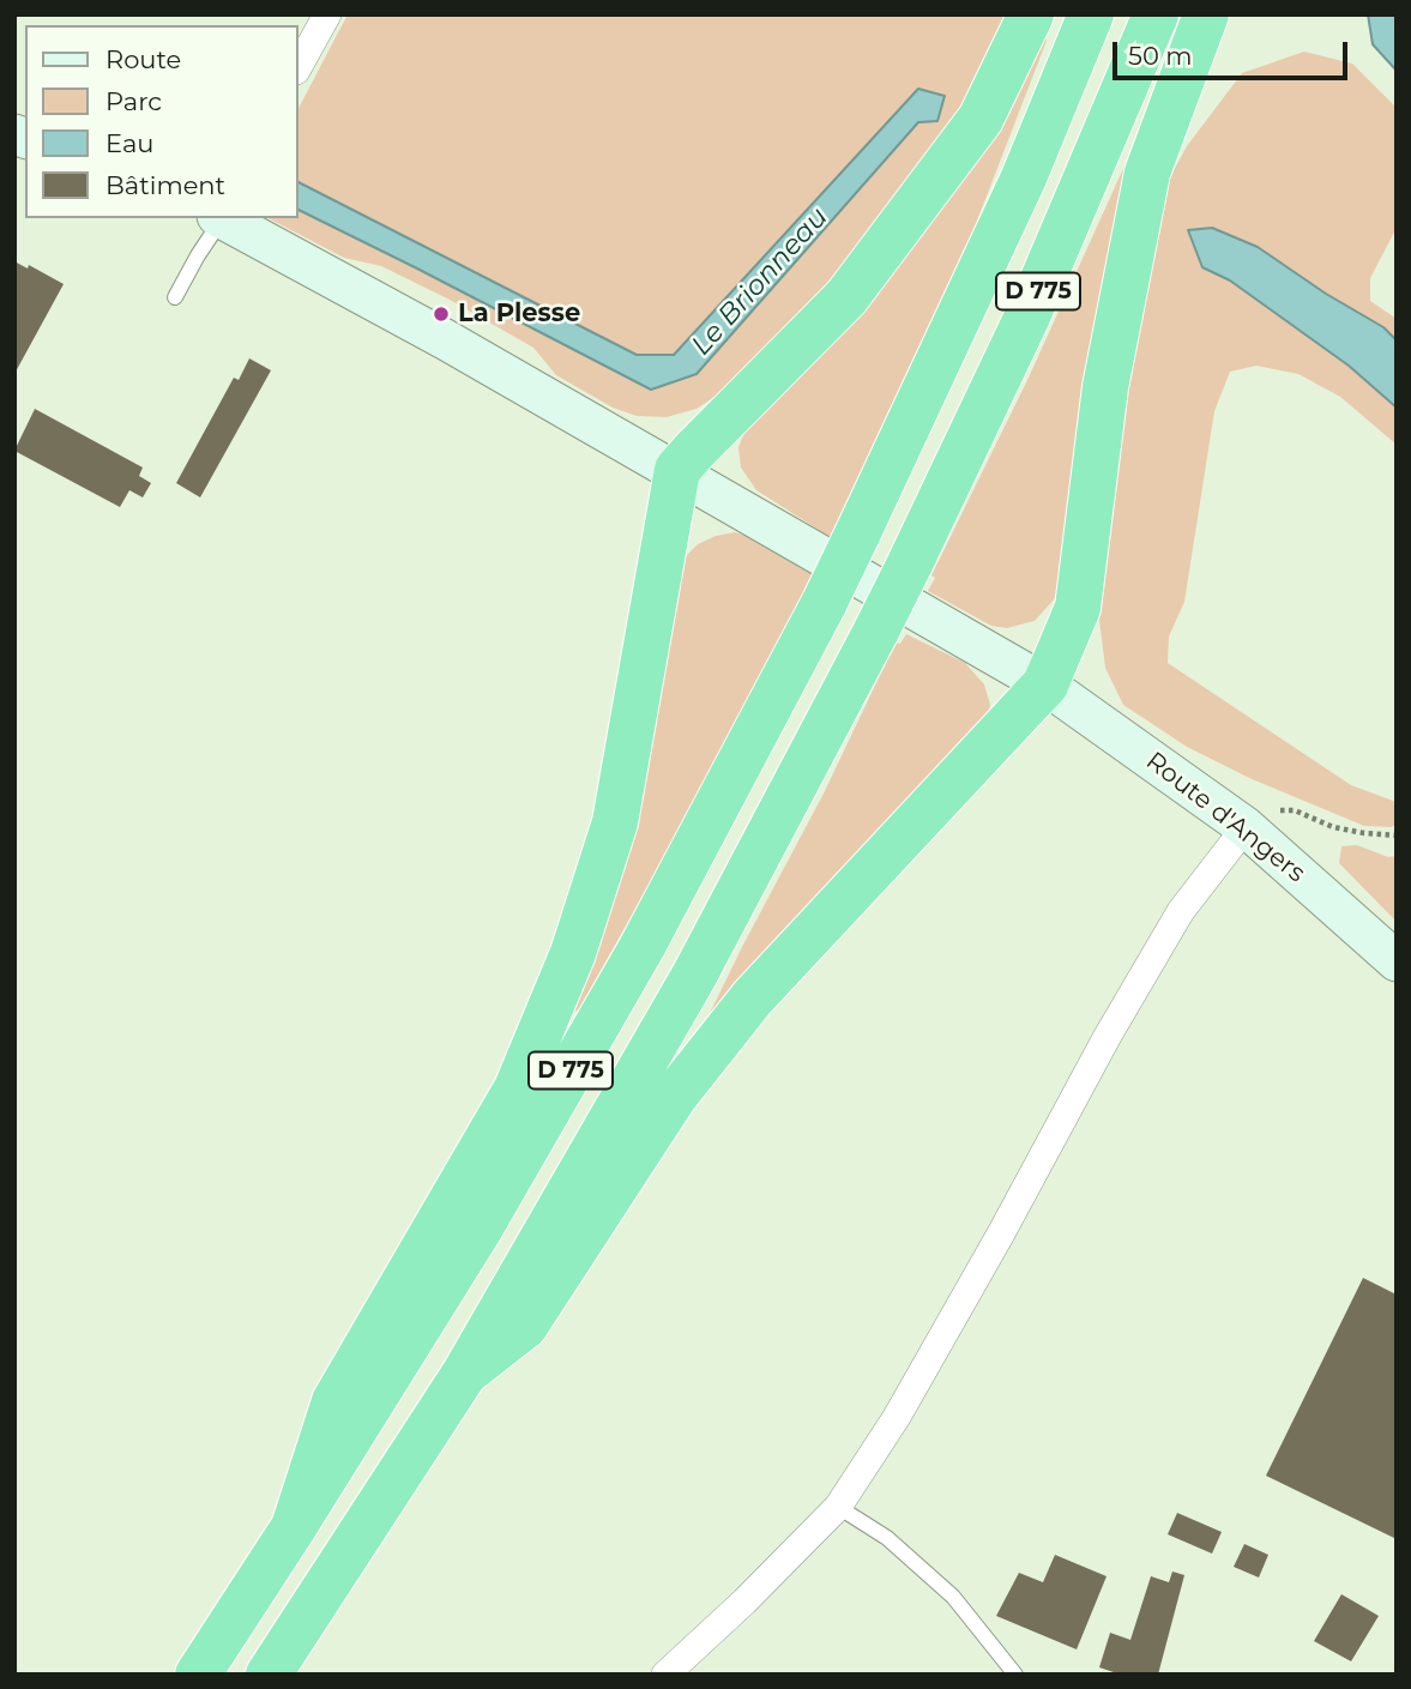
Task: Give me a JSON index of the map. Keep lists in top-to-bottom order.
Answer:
{
  "streets": {
    "highway": ["D 775"],
    "street": ["Route d'Angers"]
  },
  "water": ["Le Brionneau"],
  "places": ["La Plesse"],
  "legend": [
    "Route",
    "Parc",
    "Eau",
    "Bâtiment"
  ],
  "scale_bar": "50 m"
}
